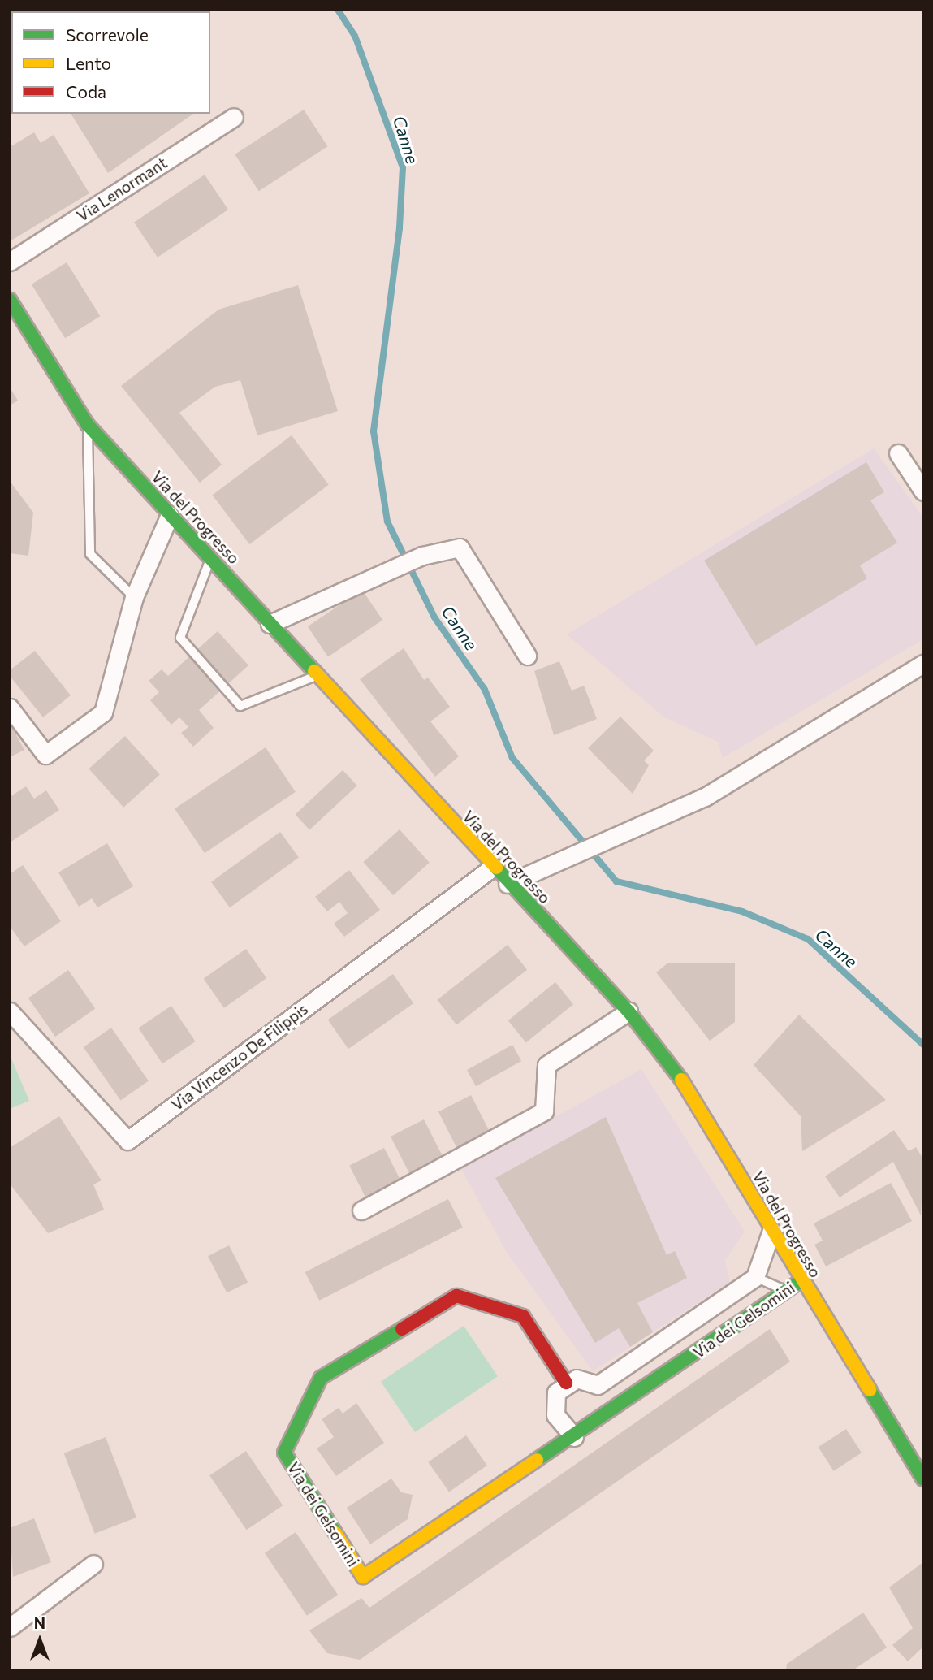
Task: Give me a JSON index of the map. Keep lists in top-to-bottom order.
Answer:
{
  "streets": {
    "street": [
      "Via Lenormant",
      "Via del Progresso",
      "Via Vincenzo De Filippis",
      "Via dei Gelsomini"
    ]
  },
  "crossings": [
    ["Via del Progresso", "Via Vincenzo De Filippis"],
    ["Via del Progresso", "Via dei Gelsomini"]
  ],
  "water": ["Canne"],
  "legend": ["Scorrevole", "Lento", "Coda"],
  "north": "top"
}
